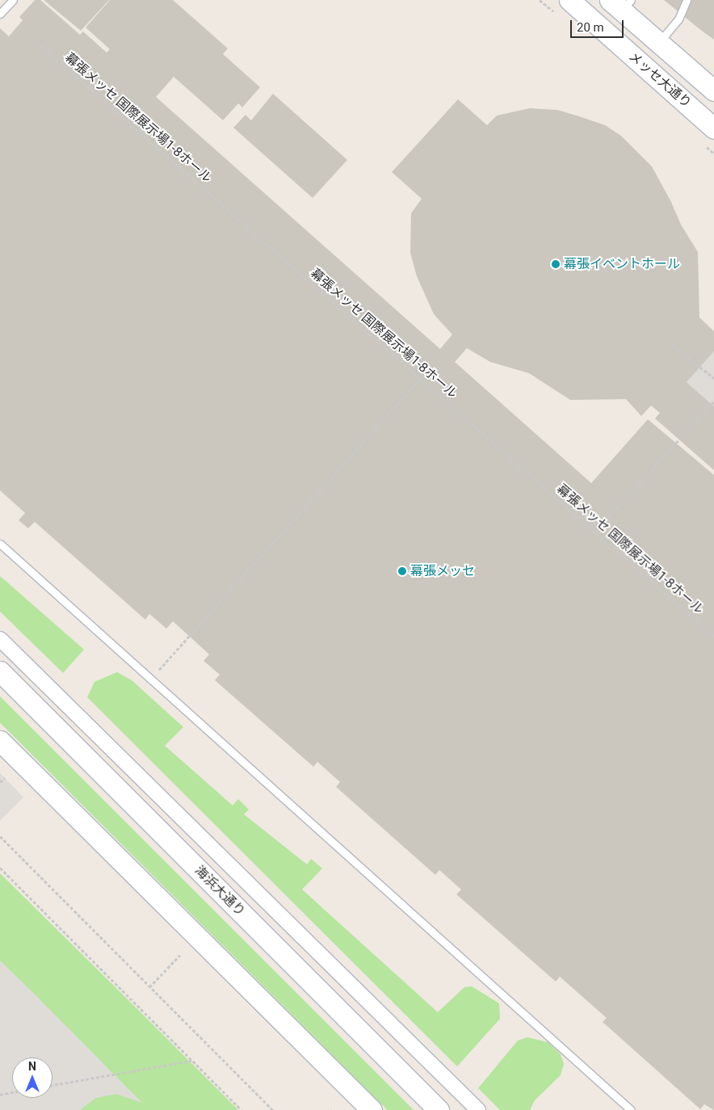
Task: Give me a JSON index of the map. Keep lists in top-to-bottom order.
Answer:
{
  "streets": {
    "street": ["メッセ大通り", "海浜大通り"],
    "path": ["幕張メッセ 国際展示場1-8ホール"]
  },
  "places": ["幕張イベントホール", "幕張メッセ"],
  "scale_bar": "20 m",
  "north": "top"
}
